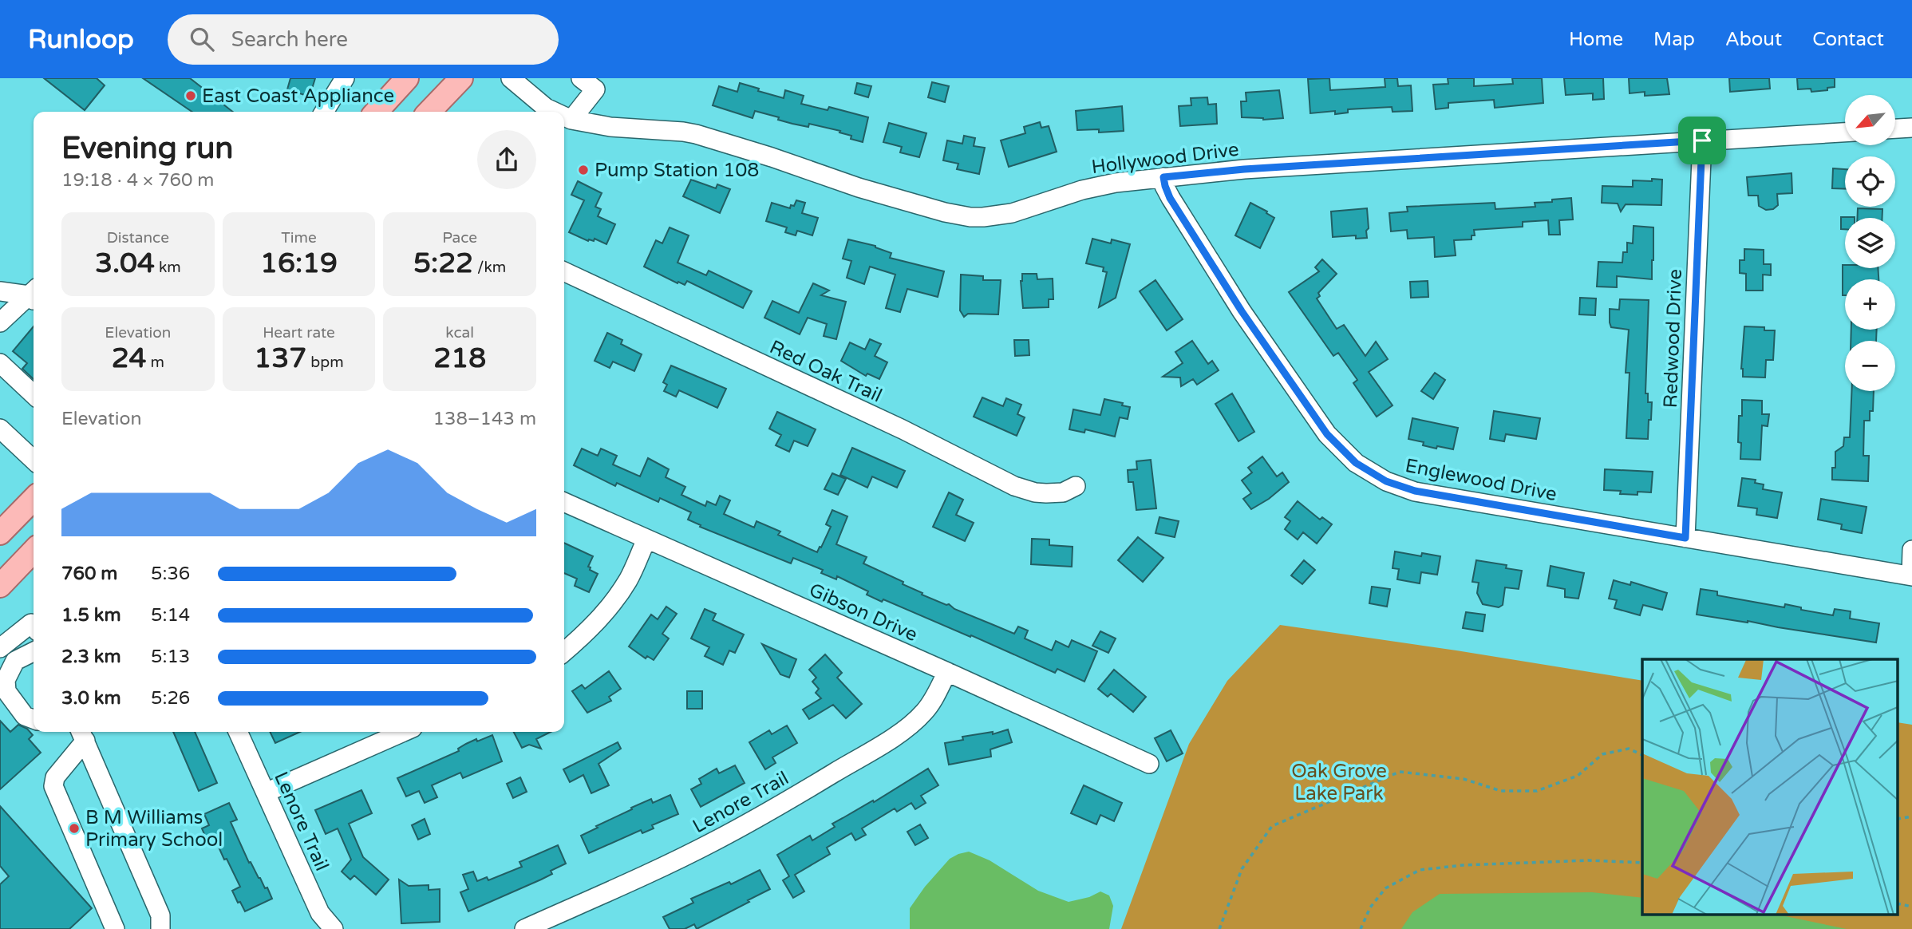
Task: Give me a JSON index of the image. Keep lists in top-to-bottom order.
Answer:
{
  "streets": {
    "street": [
      "Hollywood Drive",
      "Redwood Drive",
      "Red Oak Trail",
      "Englewood Drive",
      "Gibson Drive",
      "Lenore Trail"
    ]
  },
  "crossings": [
    ["Hollywood Drive", "Redwood Drive"],
    ["Hollywood Drive", "Englewood Drive"],
    ["Redwood Drive", "Englewood Drive"],
    ["Gibson Drive", "Lenore Trail"]
  ],
  "parks": ["Oak Grove Lake Park"],
  "places": ["East Coast Appliance", "Pump Station 108", "B M Williams Primary School"],
  "north": "bottom left",
  "page": {
    "header": "Runloop",
    "search": "Search here",
    "nav": [
      "Home",
      "Map",
      "About",
      "Contact"
    ],
    "map_buttons": ["+", "−"],
    "heading": ["Evening run", "19:18 · 4 × 760 m"],
    "stats": [
      ["Distance", "3.04 km"],
      ["Time", "16:19"],
      ["Pace", "5:22 /km"],
      ["Elevation", "24 m"],
      ["Heart rate", "137 bpm"],
      ["kcal", "218"]
    ],
    "chart": ["Elevation", "138–143 m"],
    "list": [
      {
        "name": "760 m",
        "note": "5:36"
      },
      {
        "name": "1.5 km",
        "note": "5:14"
      },
      {
        "name": "2.3 km",
        "note": "5:13"
      },
      {
        "name": "3.0 km",
        "note": "5:26"
      }
    ]
  }
}
